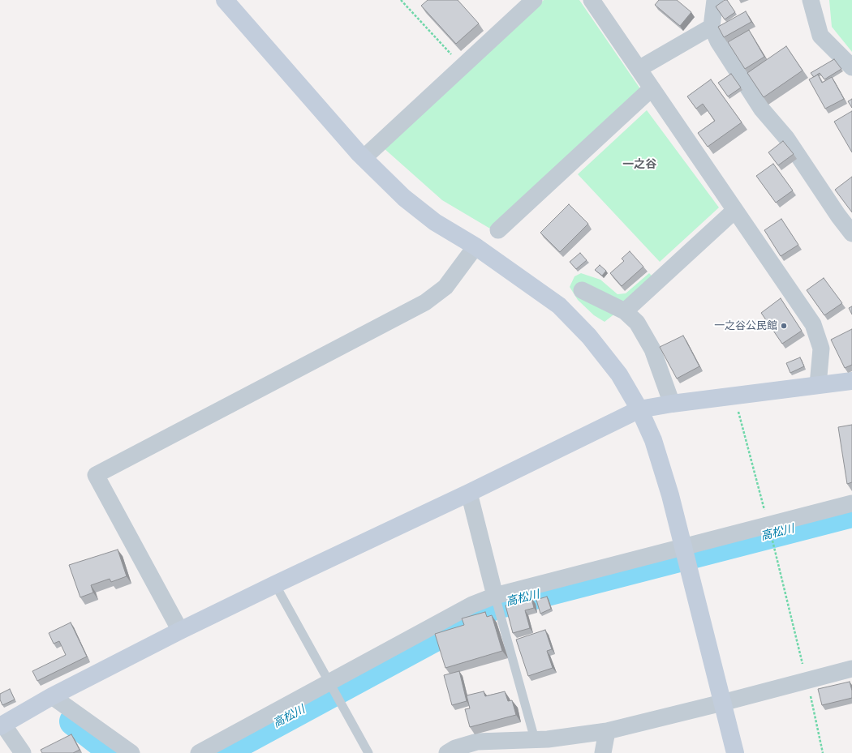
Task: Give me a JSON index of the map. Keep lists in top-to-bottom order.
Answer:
{
  "districts": ["一之谷"],
  "water": ["高松川"],
  "places": ["一之谷公民館"]
}
